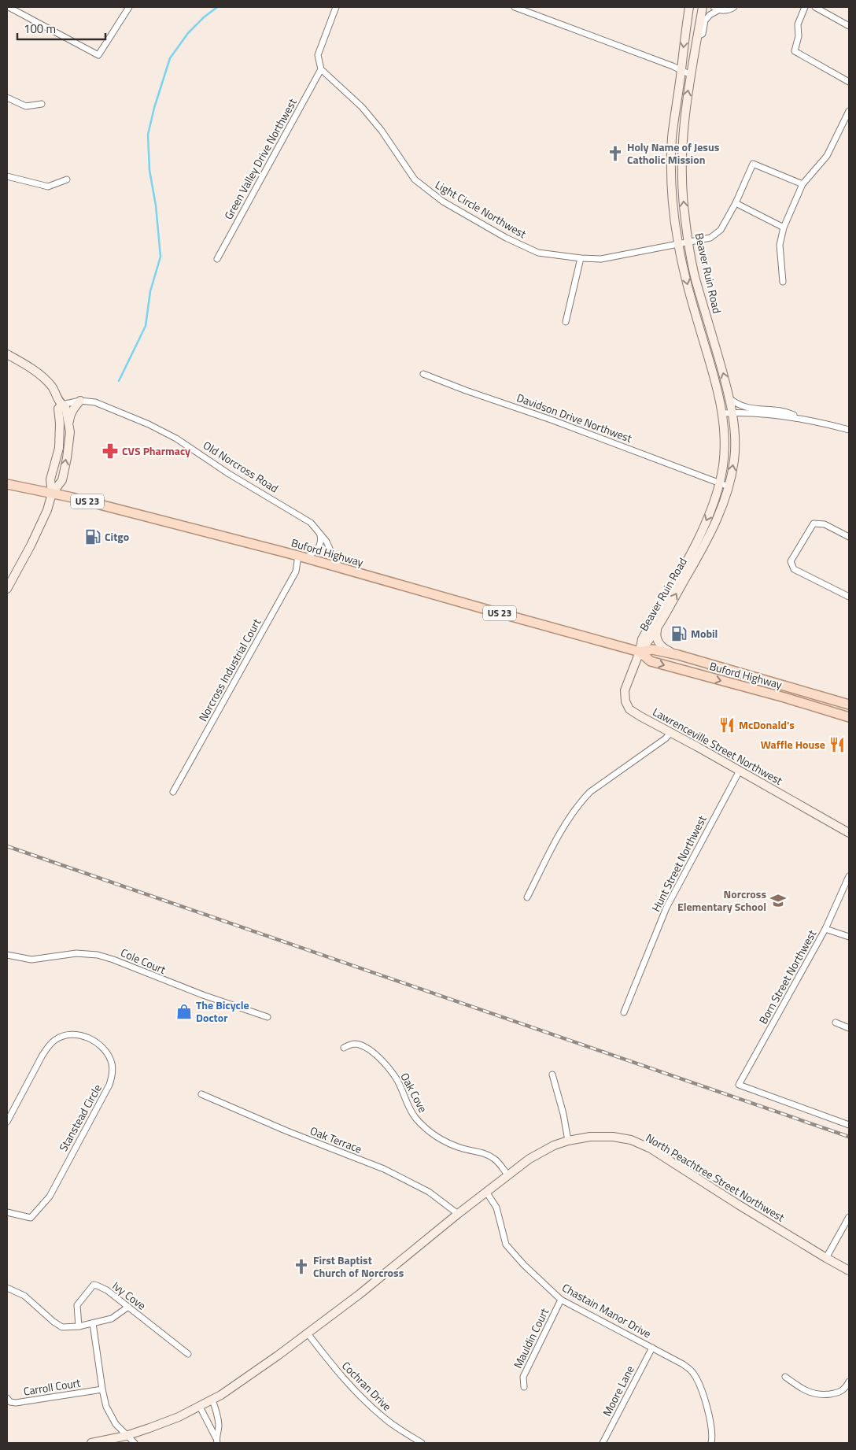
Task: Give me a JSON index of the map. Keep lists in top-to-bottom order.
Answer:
{
  "streets": {
    "main road": ["US 23", "Buford Highway"],
    "street": [
      "Green Valley Drive Northwest",
      "Light Circle Northwest",
      "Beaver Ruin Road",
      "Davidson Drive Northwest",
      "Old Norcross Road",
      "Norcross Industrial Court",
      "Lawrenceville Street Northwest",
      "Hunt Street Northwest",
      "Cole Court",
      "Born Street Northwest",
      "Oak Cove",
      "Stanstead Circle",
      "Oak Terrace",
      "North Peachtree Street Northwest",
      "Ivy Cove",
      "Chastain Manor Drive",
      "Mauldin Court",
      "Cochran Drive",
      "Carroll Court",
      "Moore Lane"
    ]
  },
  "crossings": [
    ["Green Valley Drive Northwest", "Light Circle Northwest"],
    ["Light Circle Northwest", "Beaver Ruin Road"],
    ["Beaver Ruin Road", "Davidson Drive Northwest"],
    ["Beaver Ruin Road", "Buford Highway"],
    ["Beaver Ruin Road", "Lawrenceville Street Northwest"],
    ["Old Norcross Road", "Buford Highway"],
    ["Buford Highway", "Norcross Industrial Court"],
    ["Buford Highway", "Lawrenceville Street Northwest"],
    ["Lawrenceville Street Northwest", "Hunt Street Northwest"],
    ["Oak Cove", "North Peachtree Street Northwest"],
    ["Oak Terrace", "North Peachtree Street Northwest"],
    ["North Peachtree Street Northwest", "Chastain Manor Drive"],
    ["North Peachtree Street Northwest", "Cochran Drive"],
    ["Chastain Manor Drive", "Mauldin Court"],
    ["Chastain Manor Drive", "Moore Lane"]
  ],
  "places": {
    "church": ["Holy Name of Jesus Catholic Mission", "First Baptist Church of Norcross"],
    "pharmacy": ["CVS Pharmacy"],
    "fuel station": ["Citgo", "Mobil"],
    "restaurant": ["McDonald's", "Waffle House"],
    "school or university": ["Norcross Elementary School"],
    "shop": ["The Bicycle Doctor"]
  },
  "scale_bar": "100 m"
}
